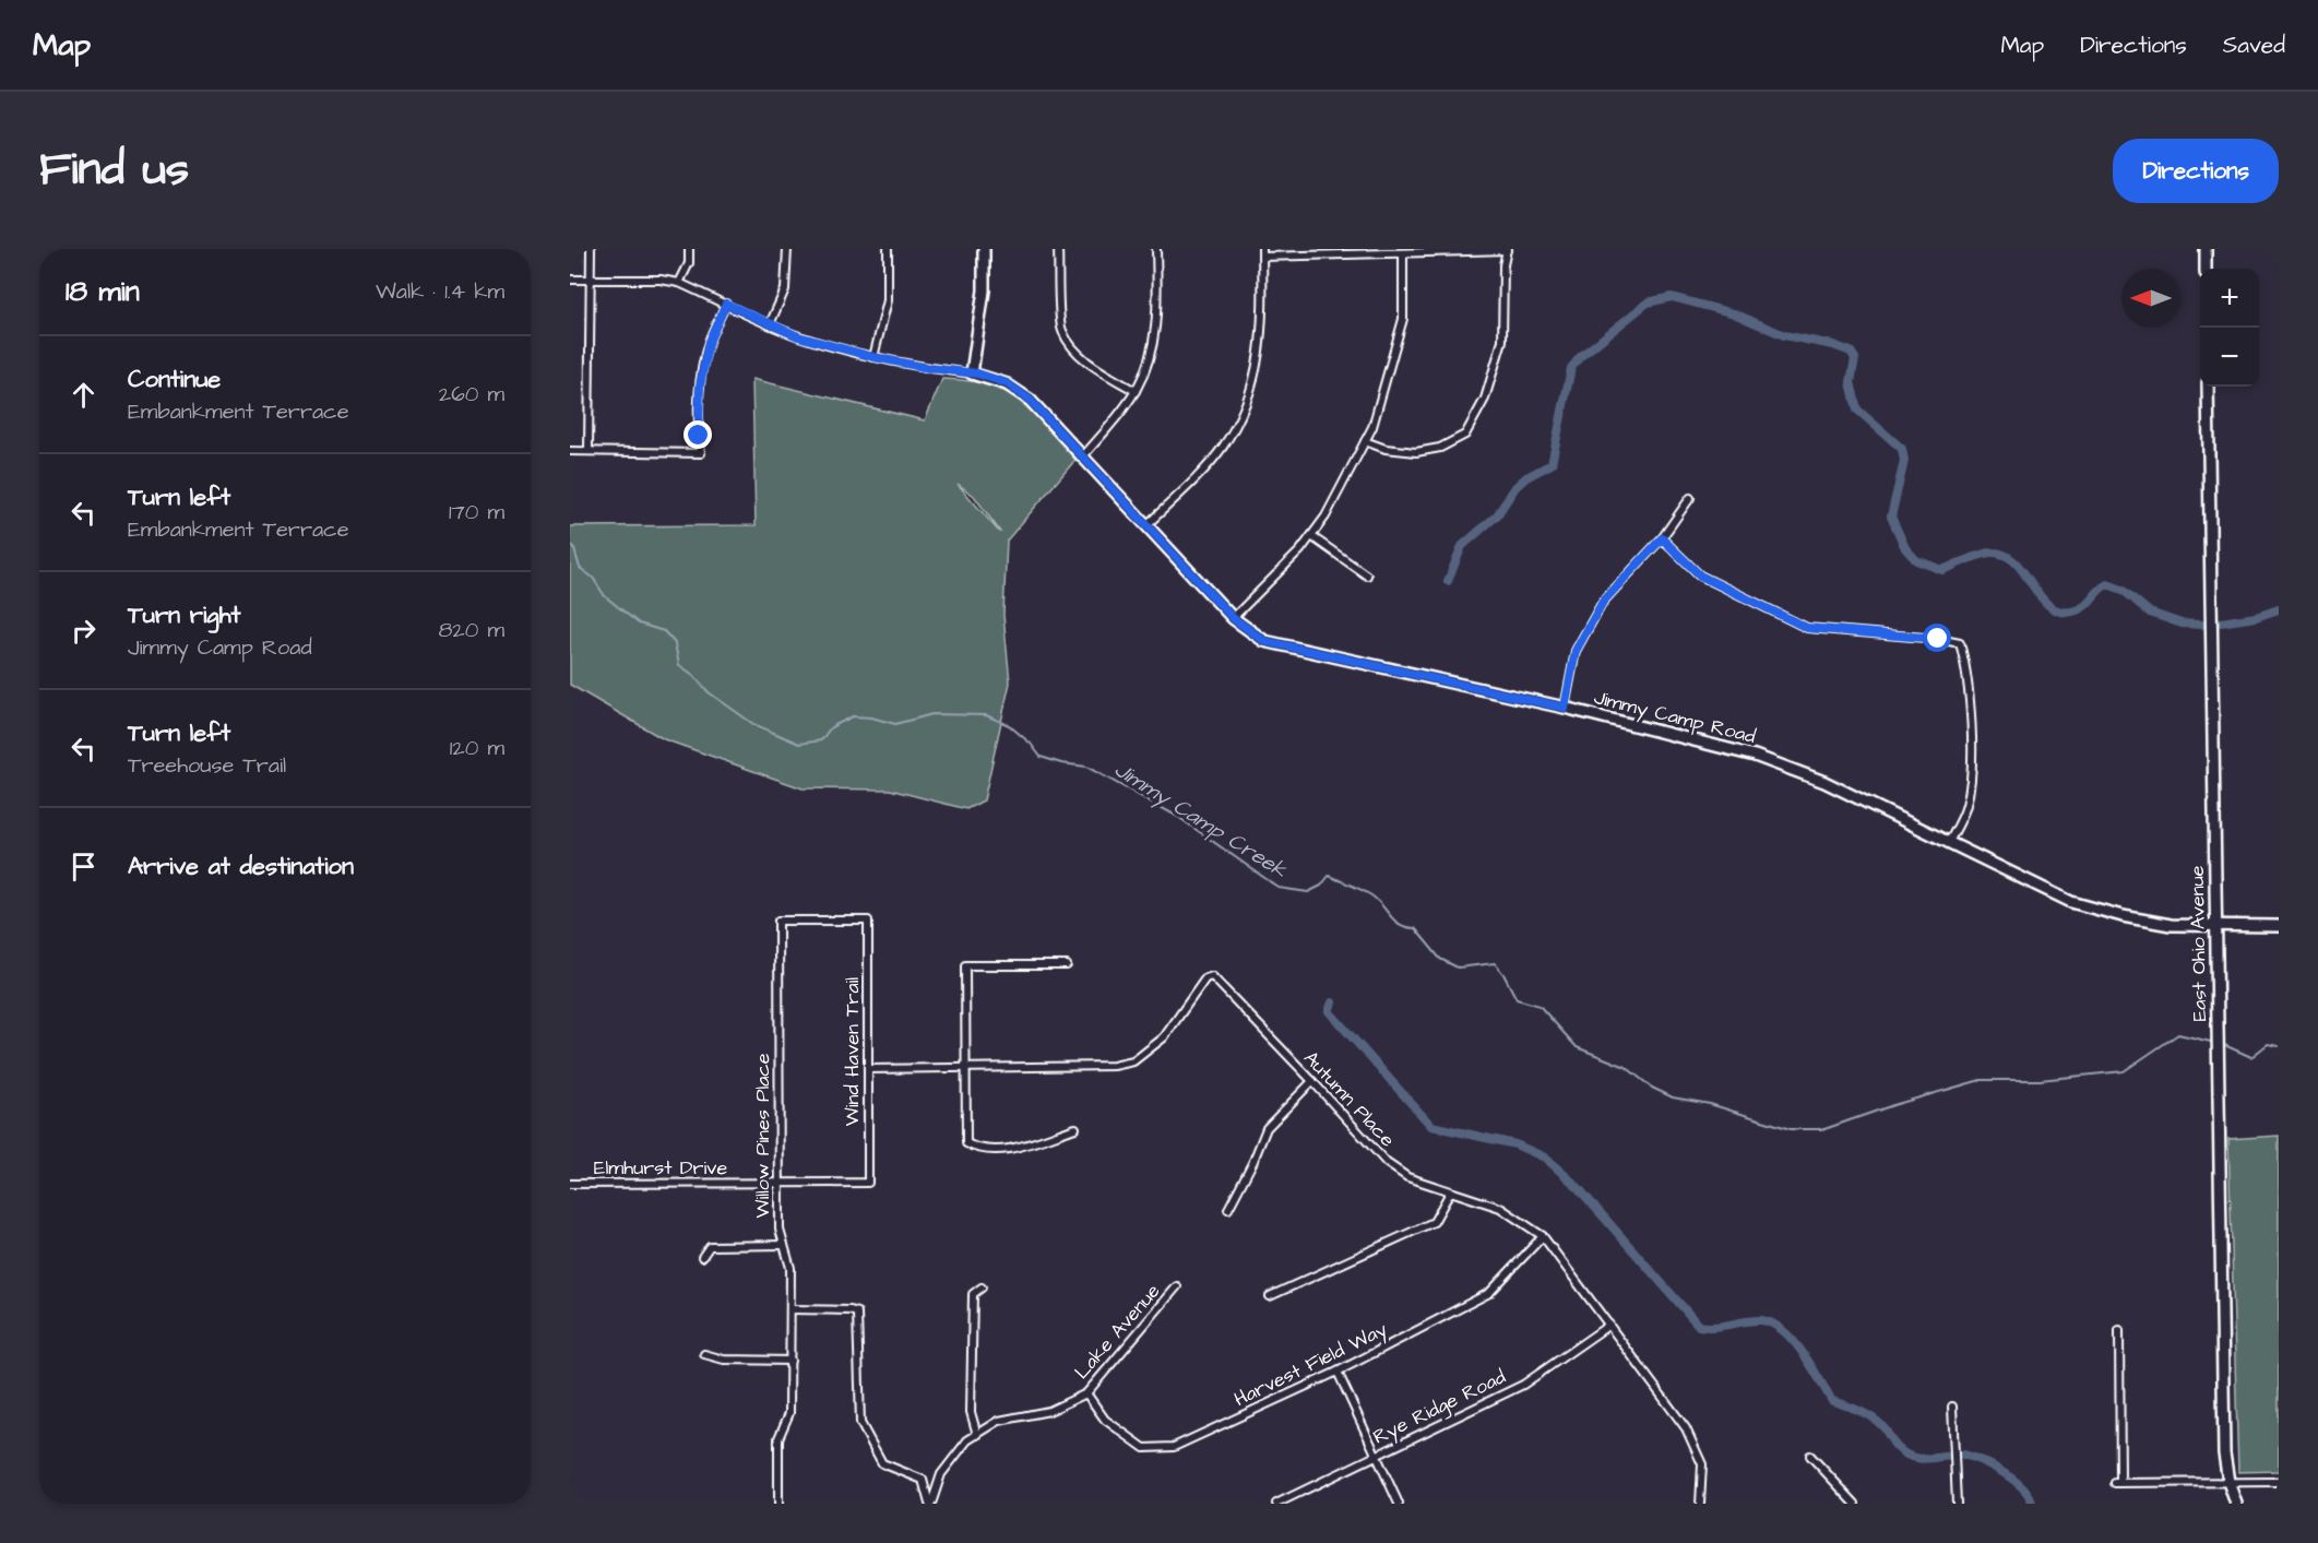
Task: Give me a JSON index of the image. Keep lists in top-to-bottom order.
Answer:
{
  "streets": {
    "street": [
      "Jimmy Camp Road",
      "East Ohio Avenue",
      "Wind Haven Trail",
      "Autumn Place",
      "Willow Pines Place",
      "Elmhurst Drive",
      "Lake Avenue",
      "Harvest Field Way",
      "Rye Ridge Road"
    ]
  },
  "crossings": [
    ["Jimmy Camp Road", "East Ohio Avenue"],
    ["Wind Haven Trail", "Autumn Place"],
    ["Wind Haven Trail", "Willow Pines Place"],
    ["Wind Haven Trail", "Elmhurst Drive"],
    ["Autumn Place", "Harvest Field Way"],
    ["Autumn Place", "Rye Ridge Road"],
    ["Willow Pines Place", "Elmhurst Drive"],
    ["Lake Avenue", "Harvest Field Way"]
  ],
  "water": ["Jimmy Camp Creek"],
  "north": "left",
  "page": {
    "header": "Map",
    "nav": ["Map", "Directions", "Saved"],
    "title": "Find us",
    "buttons": "Directions",
    "heading": ["18 min", "Walk · 1.4 km"],
    "map_buttons": ["+", "−"],
    "list": [
      ["Continue", "Embankment Terrace", "260 m"],
      ["Turn left", "Embankment Terrace", "170 m"],
      ["Turn right", "Jimmy Camp Road", "820 m"],
      ["Turn left", "Treehouse Trail", "120 m"],
      "Arrive at destination"
    ]
  }
}
